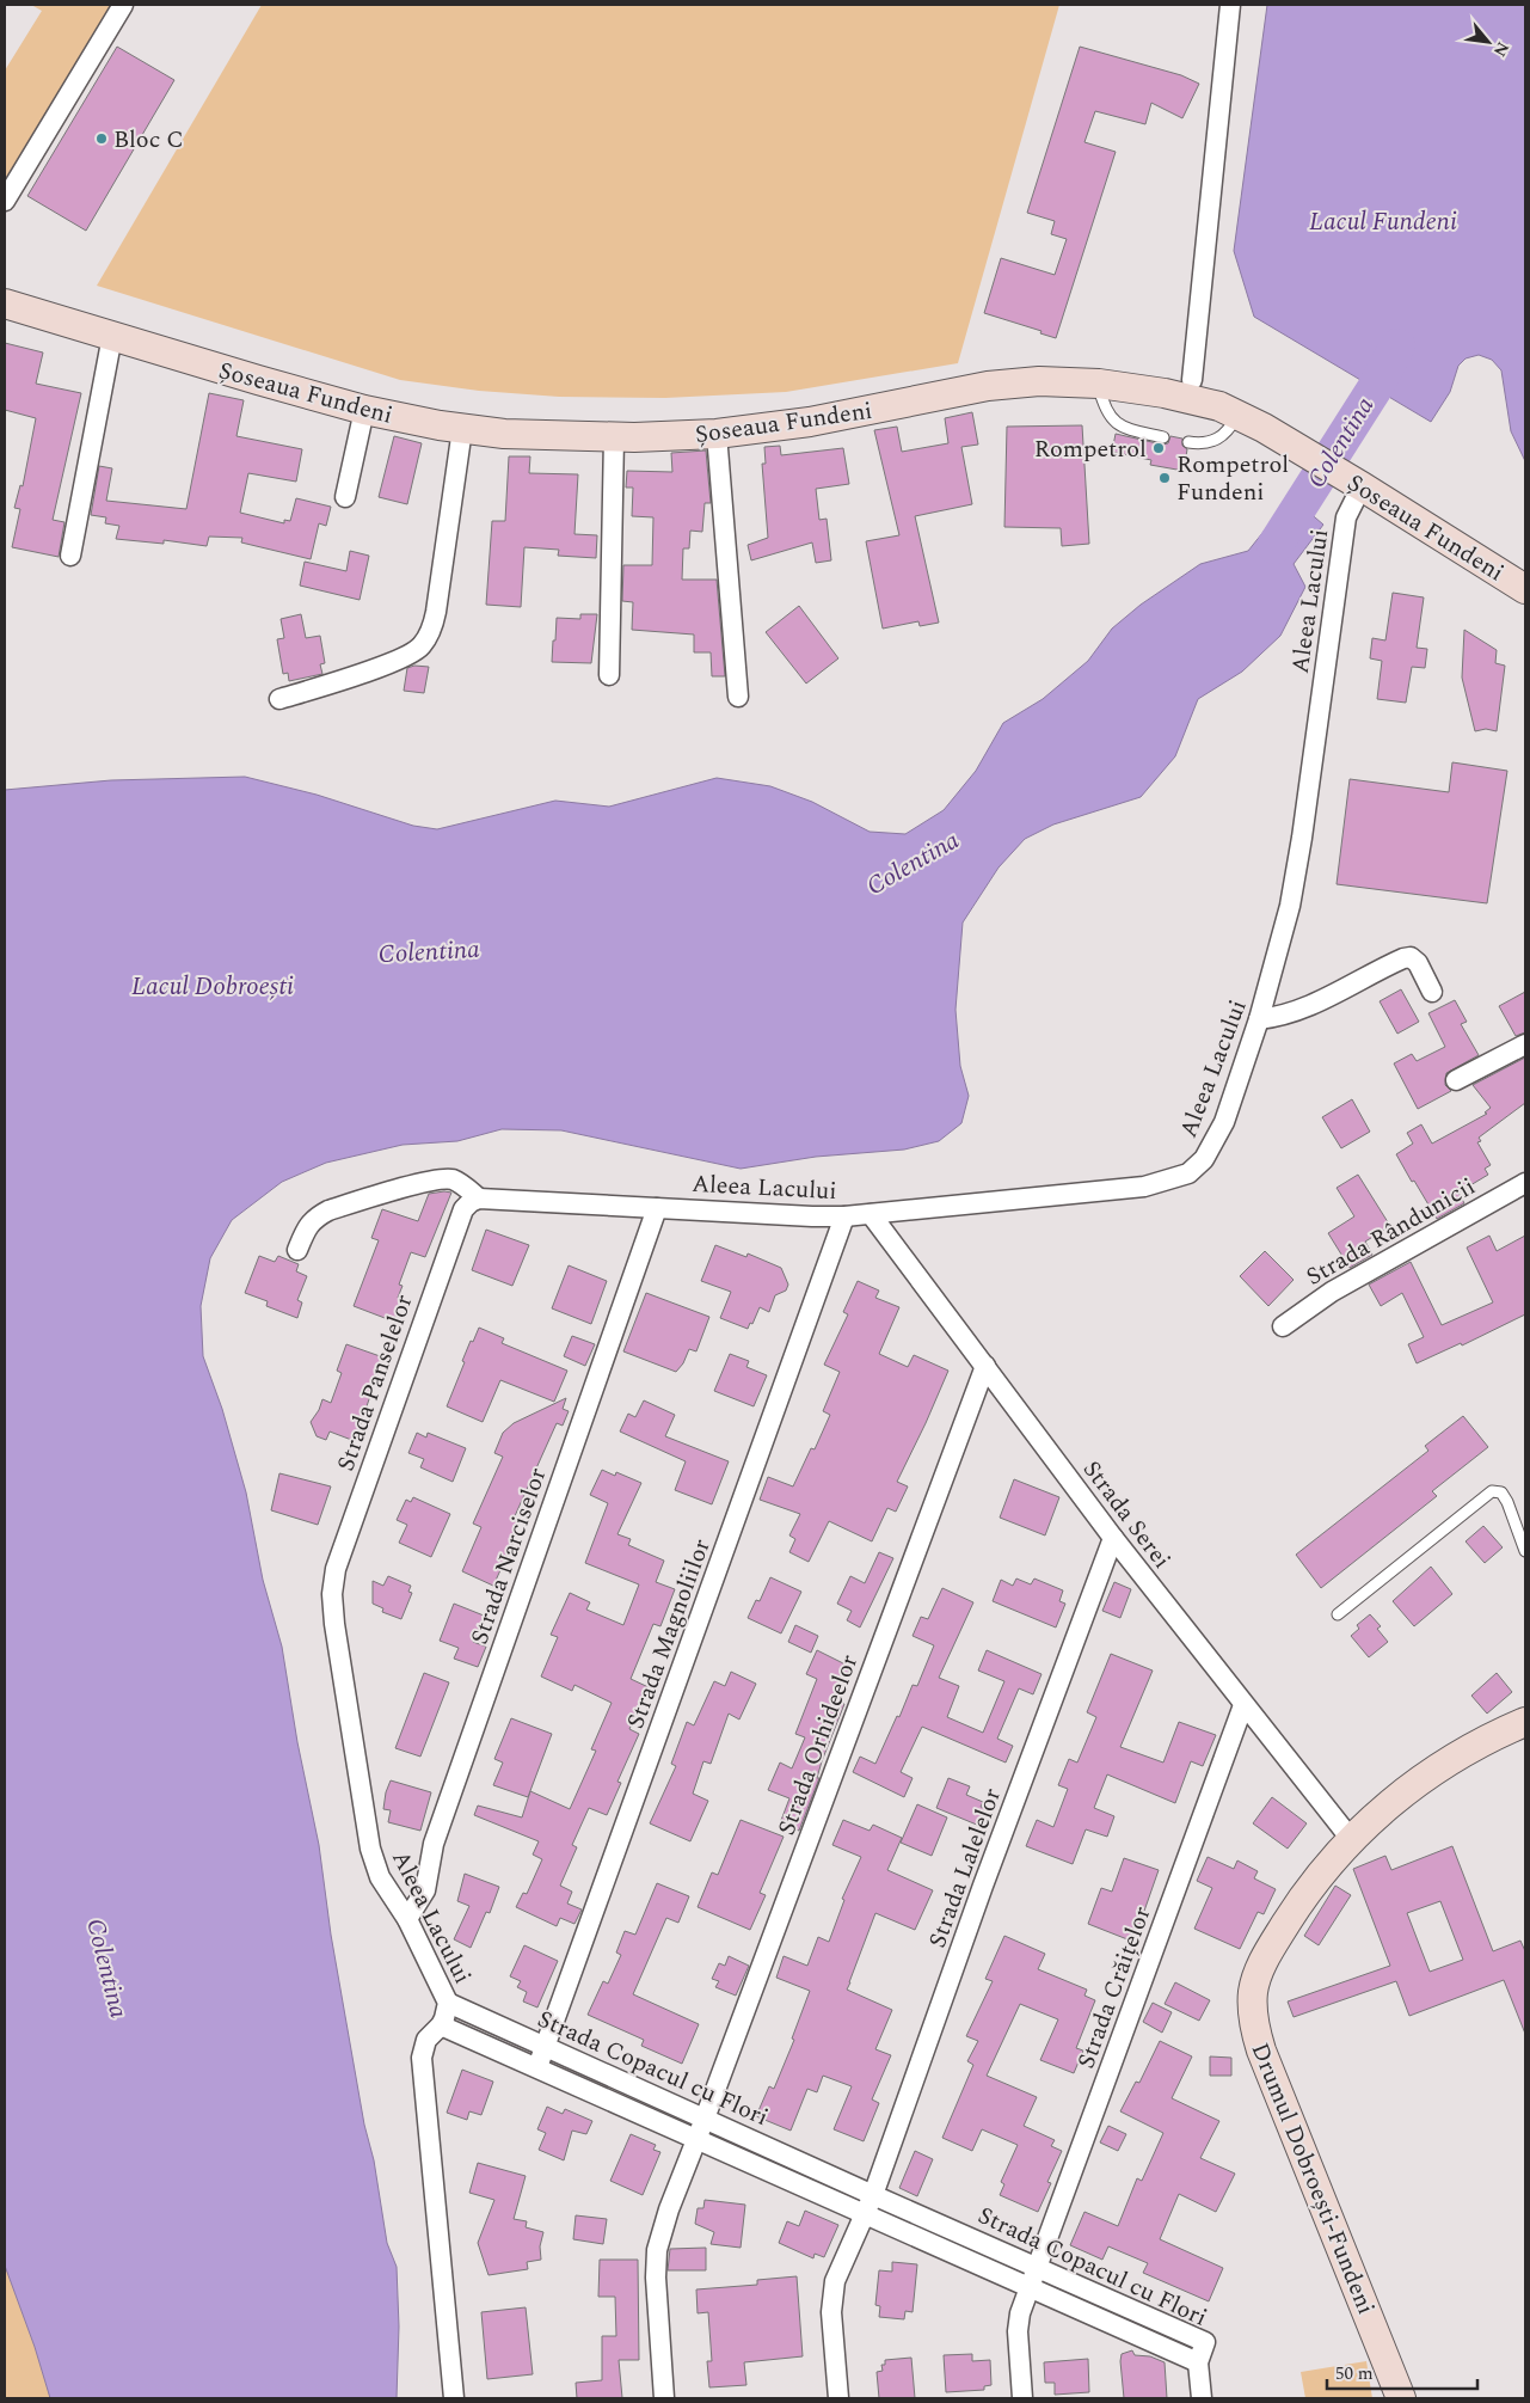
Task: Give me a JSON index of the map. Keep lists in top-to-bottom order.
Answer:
{
  "streets": {
    "main road": ["Șoseaua Fundeni", "Drumul Dobroești-Fundeni"],
    "street": [
      "Aleea Lacului",
      "Strada Rândunicii",
      "Strada Panselelor",
      "Strada Serei",
      "Strada Narciselor",
      "Strada Magnoliilor",
      "Strada Orhideelor",
      "Strada Lalelelor",
      "Strada Crăițelor",
      "Strada Copacul cu Flori"
    ]
  },
  "crossings": [
    ["Șoseaua Fundeni", "Aleea Lacului"],
    ["Aleea Lacului", "Strada Panselelor"],
    ["Aleea Lacului", "Strada Serei"],
    ["Aleea Lacului", "Strada Narciselor"],
    ["Aleea Lacului", "Strada Magnoliilor"],
    ["Aleea Lacului", "Strada Copacul cu Flori"],
    ["Strada Serei", "Strada Orhideelor"],
    ["Strada Serei", "Strada Lalelelor"],
    ["Strada Serei", "Strada Crăițelor"],
    ["Strada Serei", "Drumul Dobroești-Fundeni"],
    ["Strada Magnoliilor", "Strada Copacul cu Flori"],
    ["Strada Orhideelor", "Strada Copacul cu Flori"],
    ["Strada Lalelelor", "Strada Copacul cu Flori"],
    ["Strada Crăițelor", "Strada Copacul cu Flori"]
  ],
  "water": ["Lacul Fundeni", "Colentina", "Lacul Dobroești"],
  "places": ["Bloc C", "Rompetrol", "Rompetrol Fundeni"],
  "scale_bar": "50 m",
  "north": "bottom right"
}
